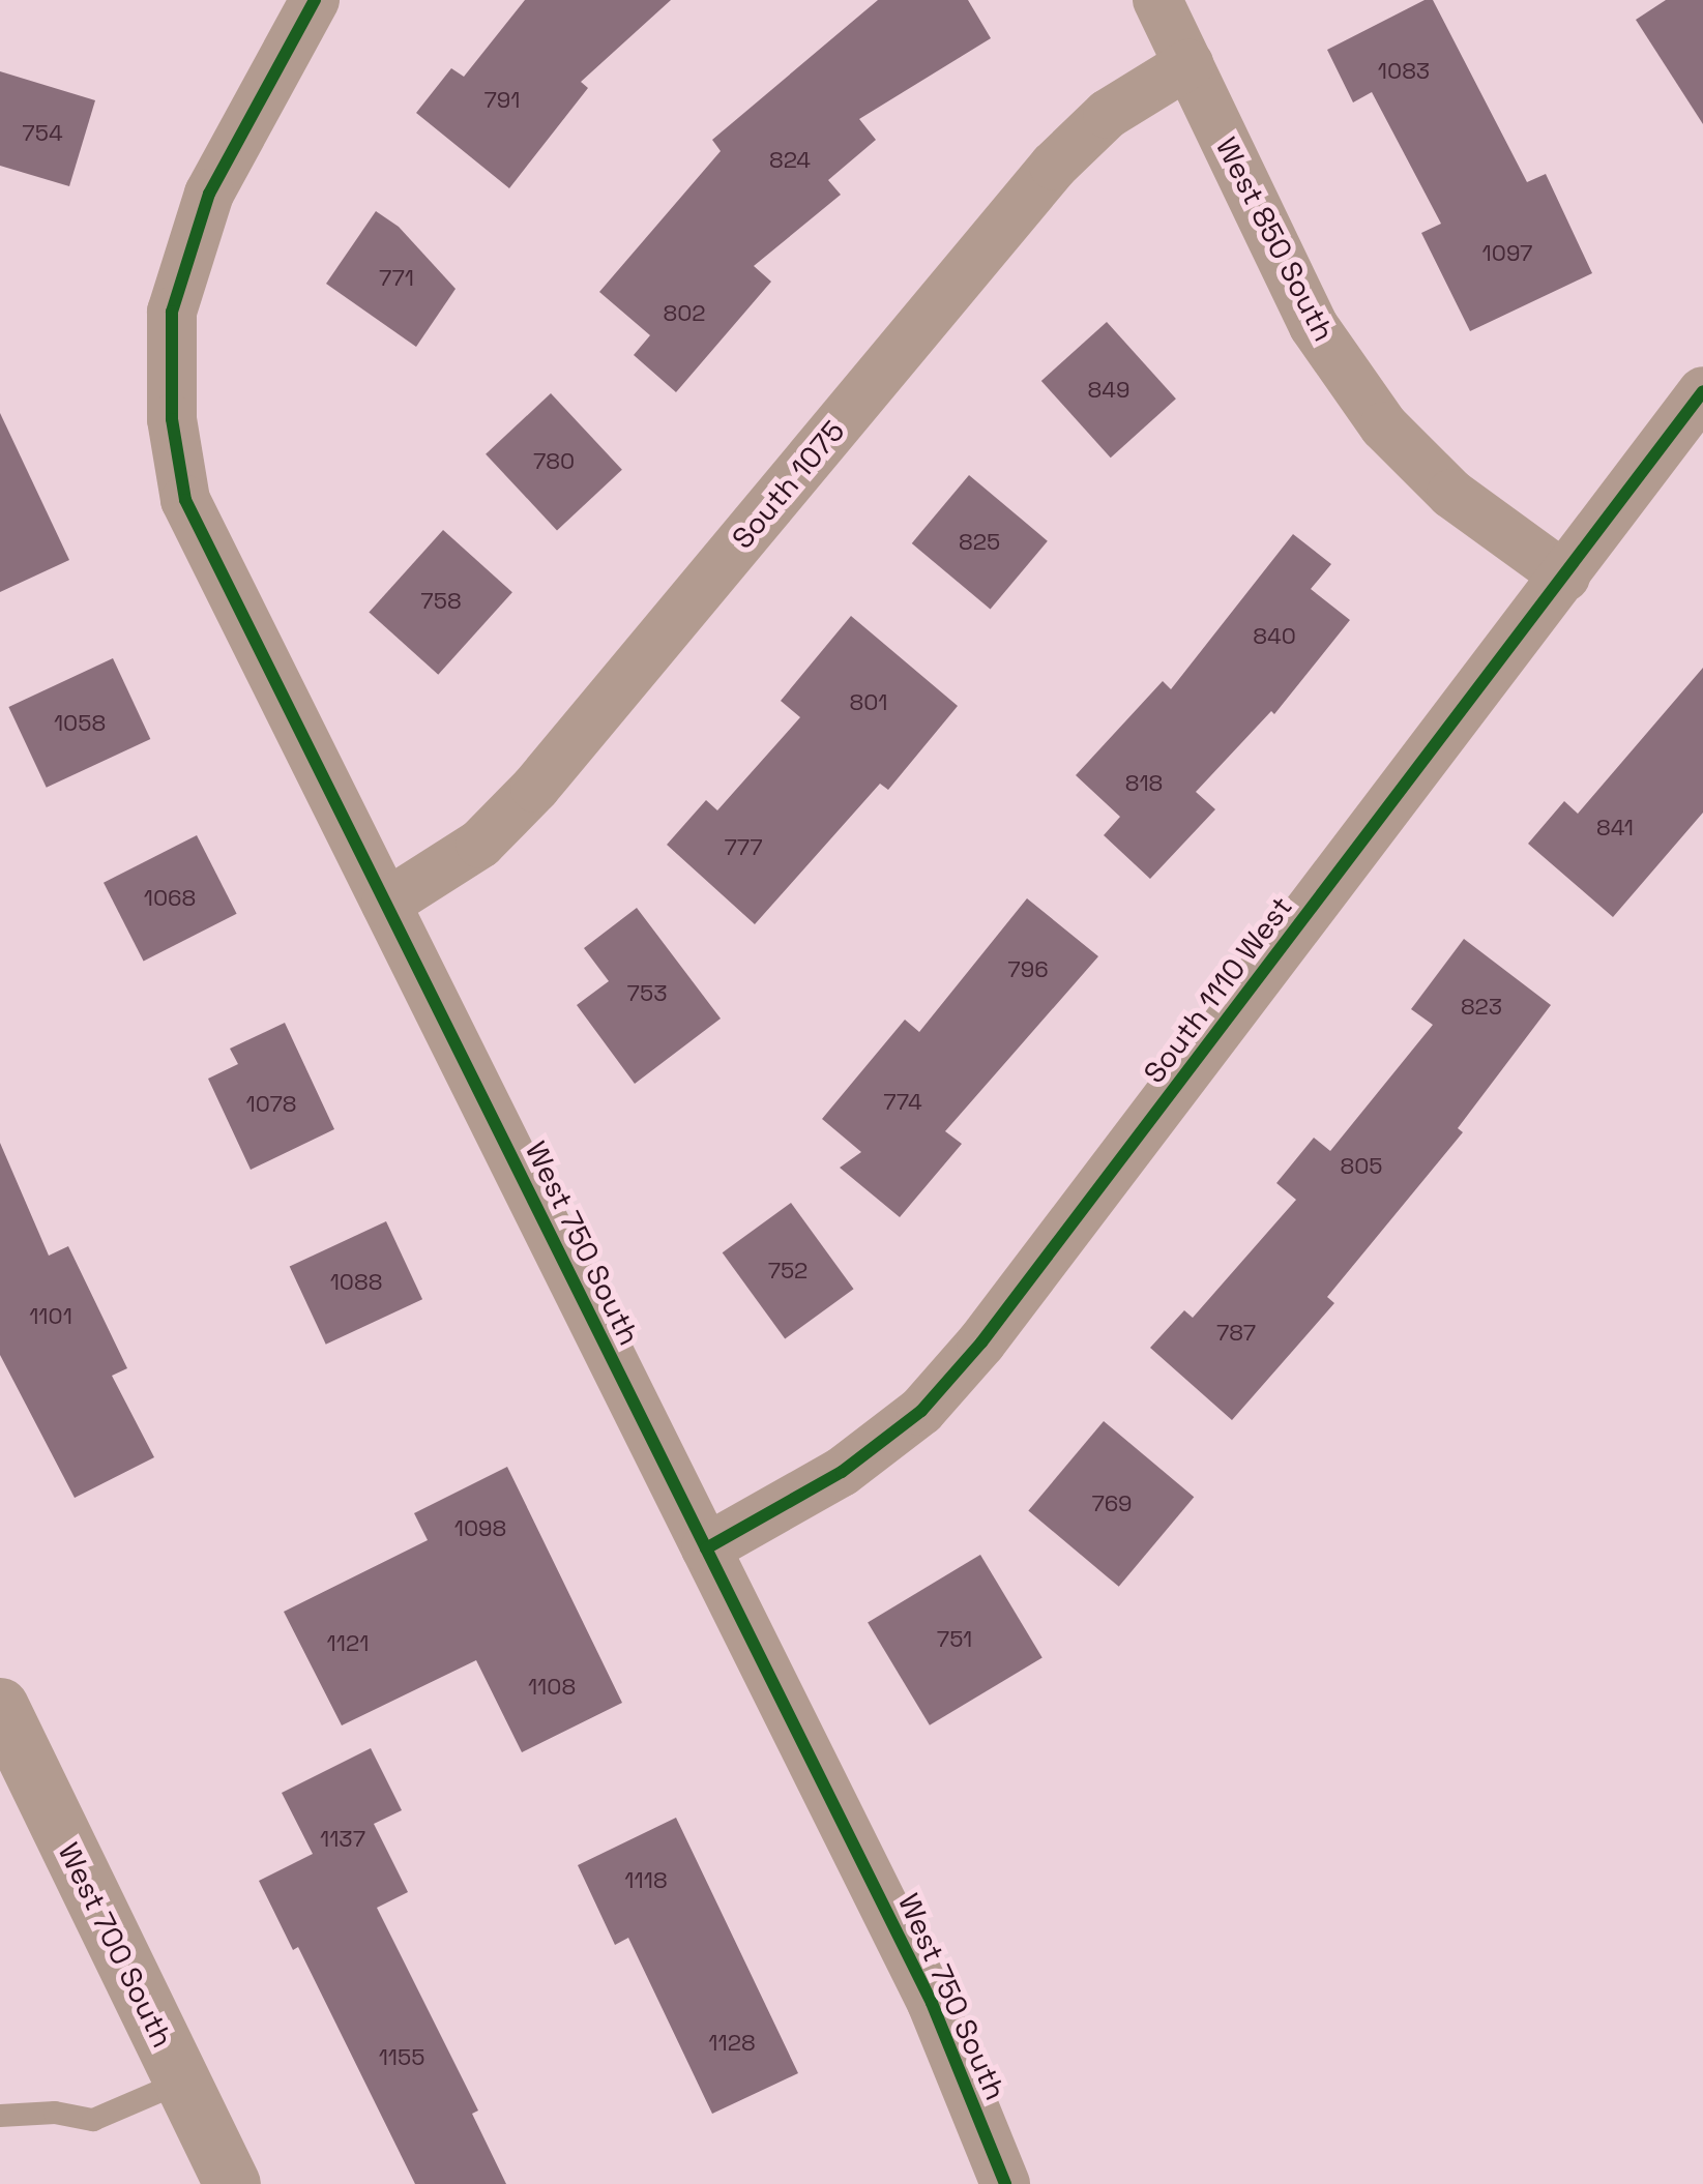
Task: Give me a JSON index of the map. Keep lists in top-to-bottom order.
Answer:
{
  "streets": {
    "street": [
      "West 850 South",
      "South 1075",
      "South 1110 West",
      "West 750 South",
      "West 700 South"
    ]
  },
  "crossings": [
    ["West 850 South", "South 1075"],
    ["West 850 South", "South 1110 West"],
    ["South 1075", "West 750 South"],
    ["South 1110 West", "West 750 South"]
  ],
  "house_numbers": [
    "1083",
    "791",
    "754",
    "824",
    "1097",
    "771",
    "802",
    "849",
    "780",
    "825",
    "758",
    "840",
    "801",
    "1058",
    "818",
    "841",
    "777",
    "1068",
    "796",
    "753",
    "823",
    "774",
    "1078",
    "805",
    "752",
    "1088",
    "1101",
    "787",
    "769",
    "1098",
    "751",
    "1121",
    "1108",
    "1137",
    "1118",
    "1128",
    "1155"
  ]
}
